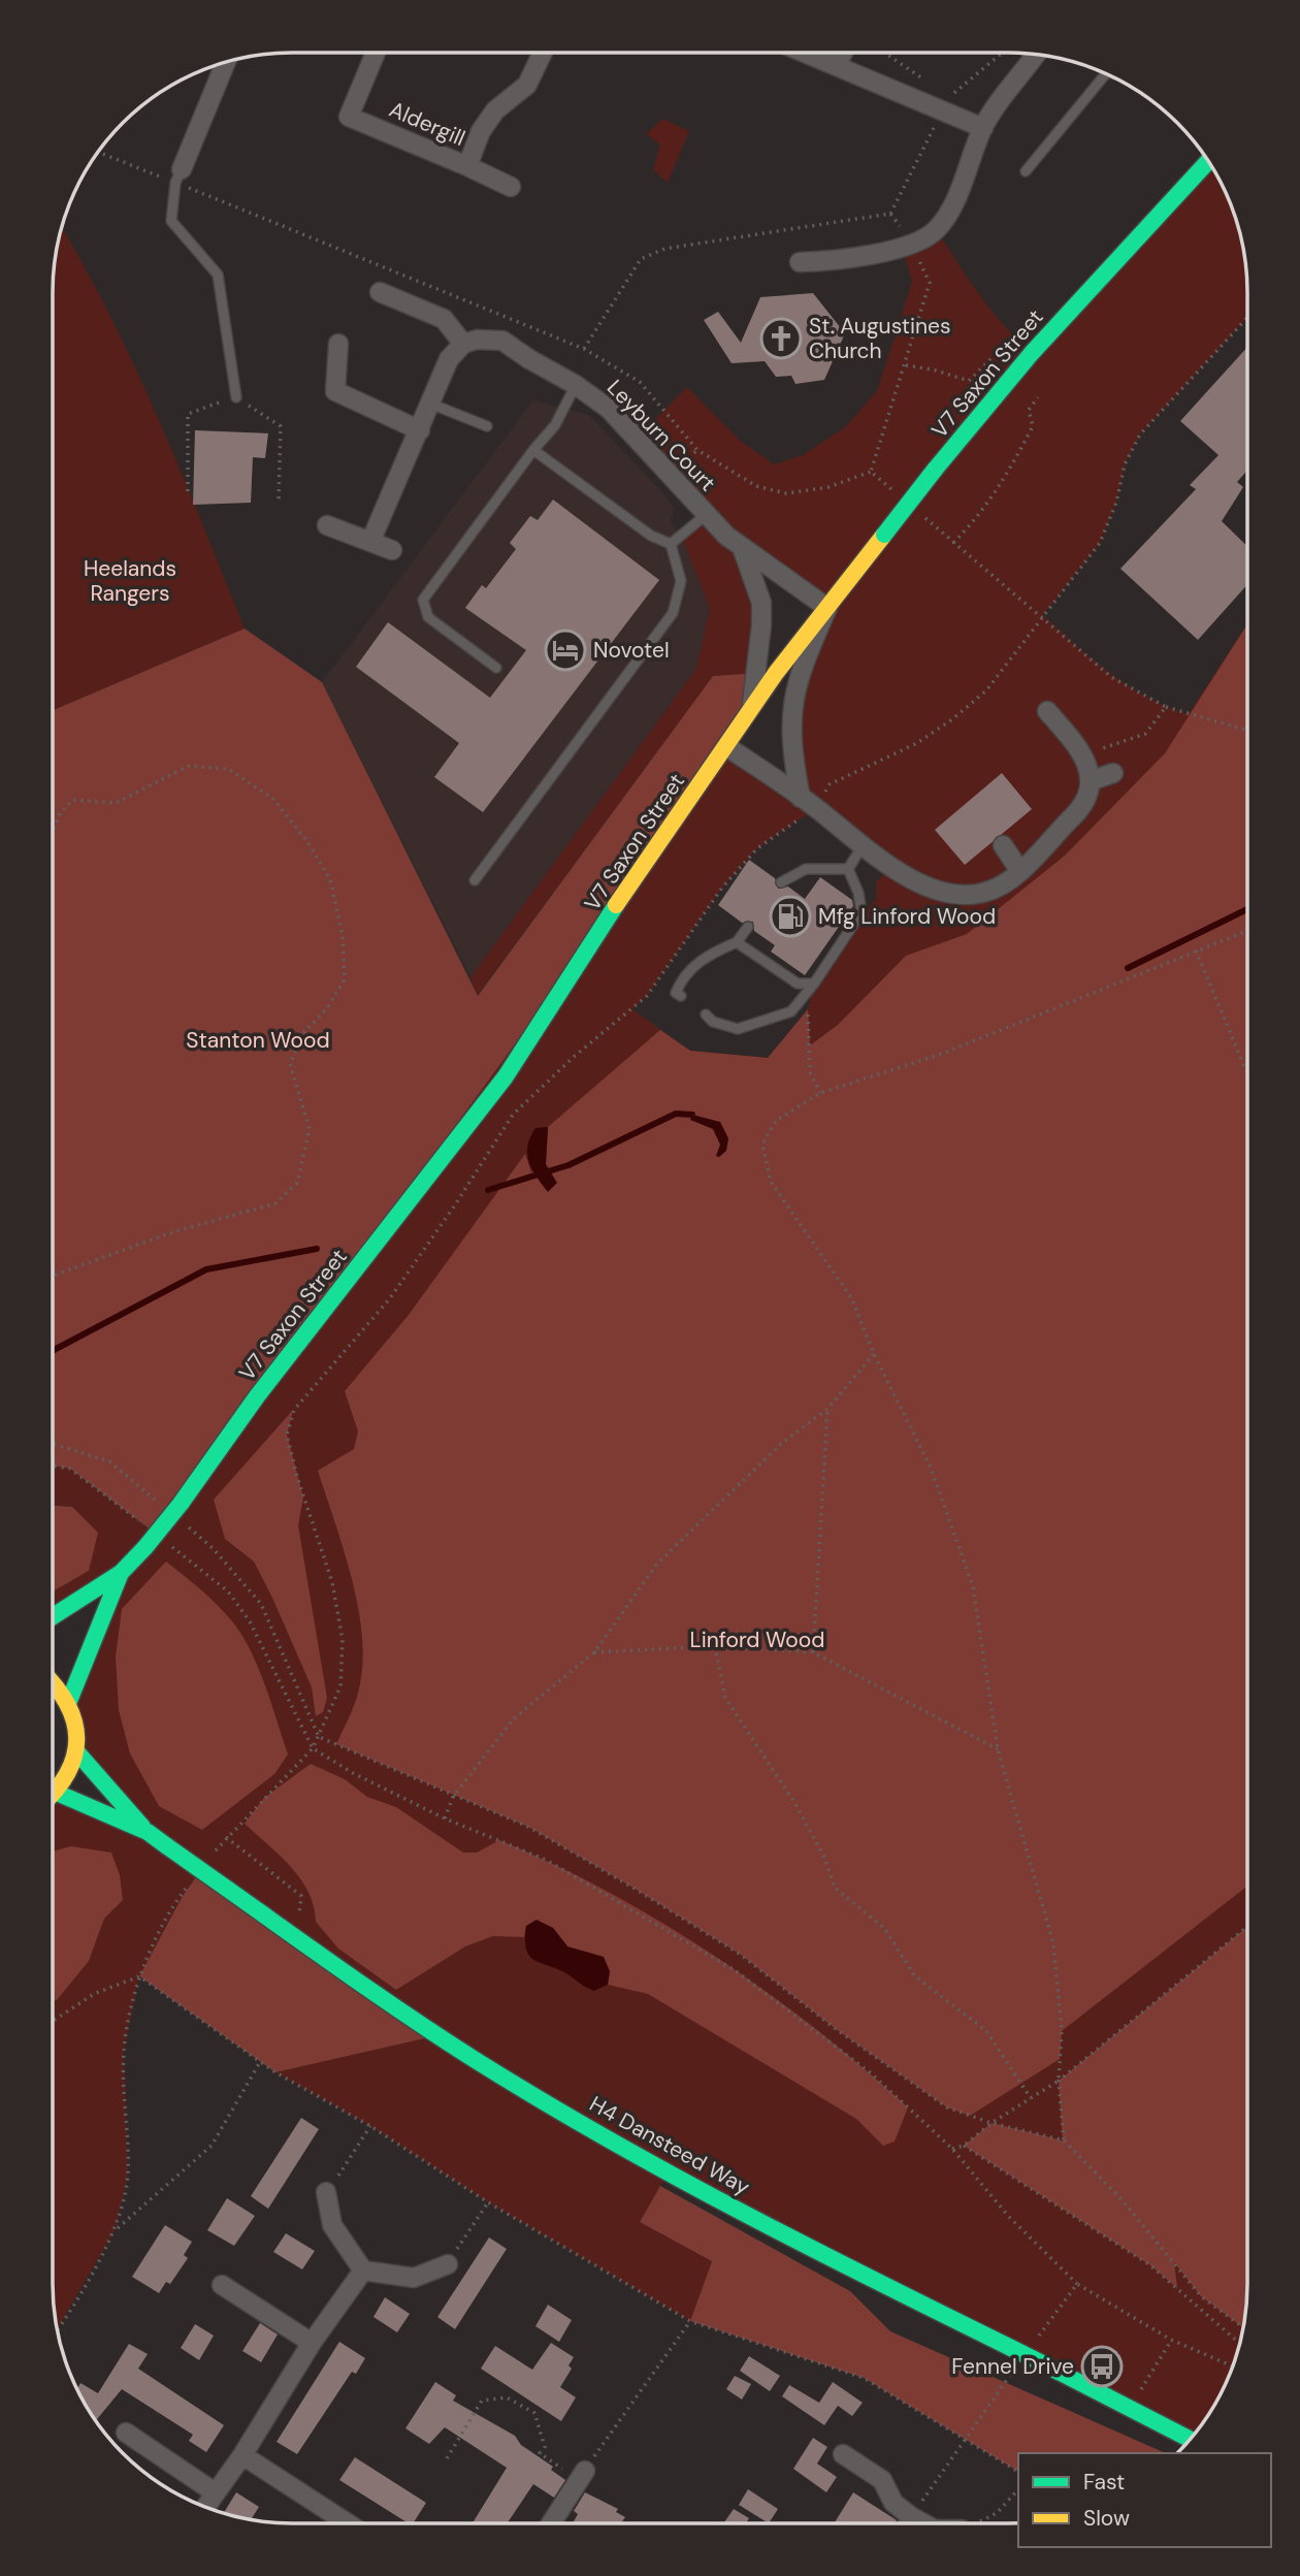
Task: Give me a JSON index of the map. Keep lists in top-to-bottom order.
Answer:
{
  "streets": {
    "street": [
      "Aldergill",
      "V7 Saxon Street",
      "Leyburn Court",
      "H4 Dansteed Way"
    ]
  },
  "crossings": [
    ["V7 Saxon Street", "Leyburn Court"]
  ],
  "parks": ["Heelands Rangers", "Stanton Wood", "Linford Wood"],
  "places": {
    "church": ["St. Augustines Church"],
    "hotel": ["Novotel"],
    "fuel station": ["Mfg Linford Wood"],
    "bus stop": ["Fennel Drive"]
  },
  "legend": ["Fast", "Slow"]
}
